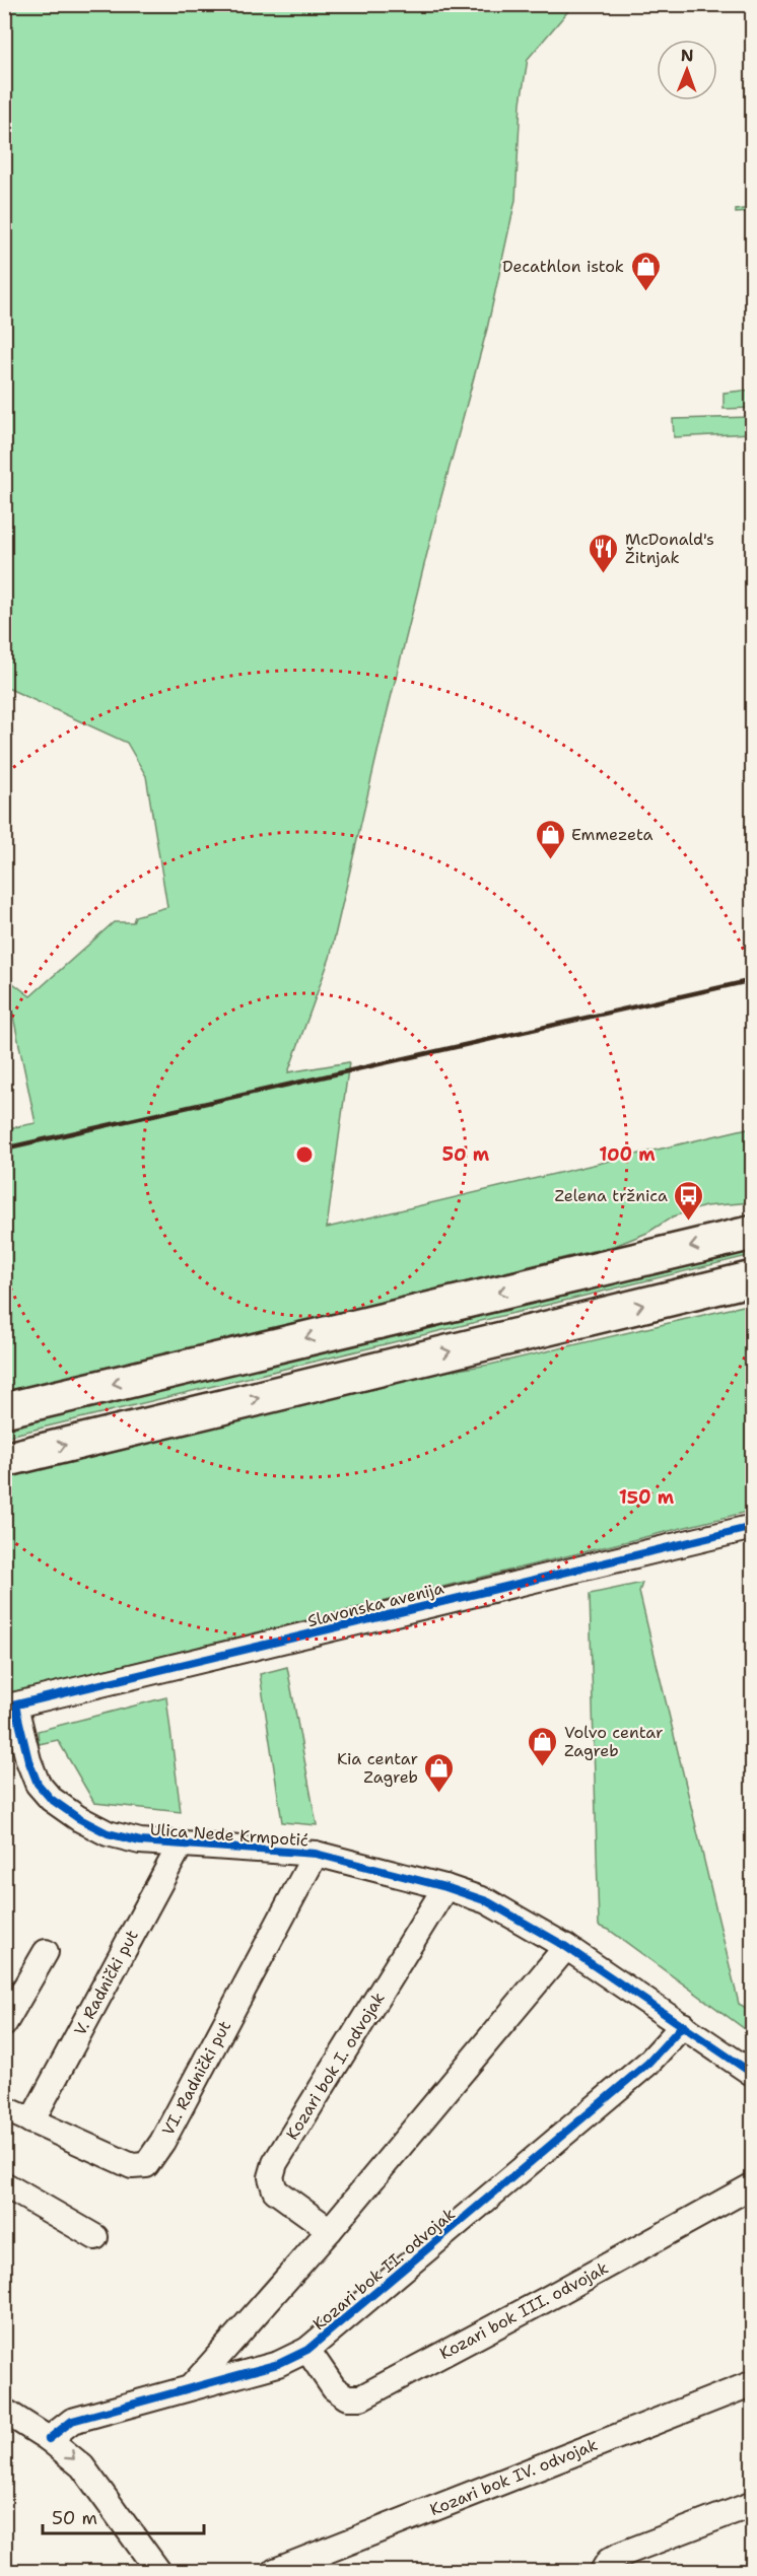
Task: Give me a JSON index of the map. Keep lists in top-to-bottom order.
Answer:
{
  "streets": {
    "street": [
      "Slavonska avenija",
      "Ulica Nede Krmpotić",
      "V. Radnički put",
      "Kozari bok I. odvojak",
      "VI. Radnički put",
      "Kozari bok II. odvojak",
      "Kozari bok III. odvojak",
      "Kozari bok IV. odvojak"
    ]
  },
  "crossings": [
    ["Slavonska avenija", "Ulica Nede Krmpotić"],
    ["Ulica Nede Krmpotić", "V. Radnički put"],
    ["Ulica Nede Krmpotić", "Kozari bok I. odvojak"],
    ["Ulica Nede Krmpotić", "VI. Radnički put"],
    ["Ulica Nede Krmpotić", "Kozari bok II. odvojak"],
    ["V. Radnički put", "VI. Radnički put"],
    ["Kozari bok II. odvojak", "Kozari bok III. odvojak"]
  ],
  "places": {
    "shop": [
      "Decathlon istok",
      "Emmezeta",
      "Volvo centar Zagreb",
      "Kia centar Zagreb"
    ],
    "restaurant": ["McDonald's Žitnjak"],
    "bus stop": ["Zelena tržnica"]
  },
  "scale_bar": "50 m",
  "north": "top",
  "rings": ["50 m", "100 m", "150 m"]
}
